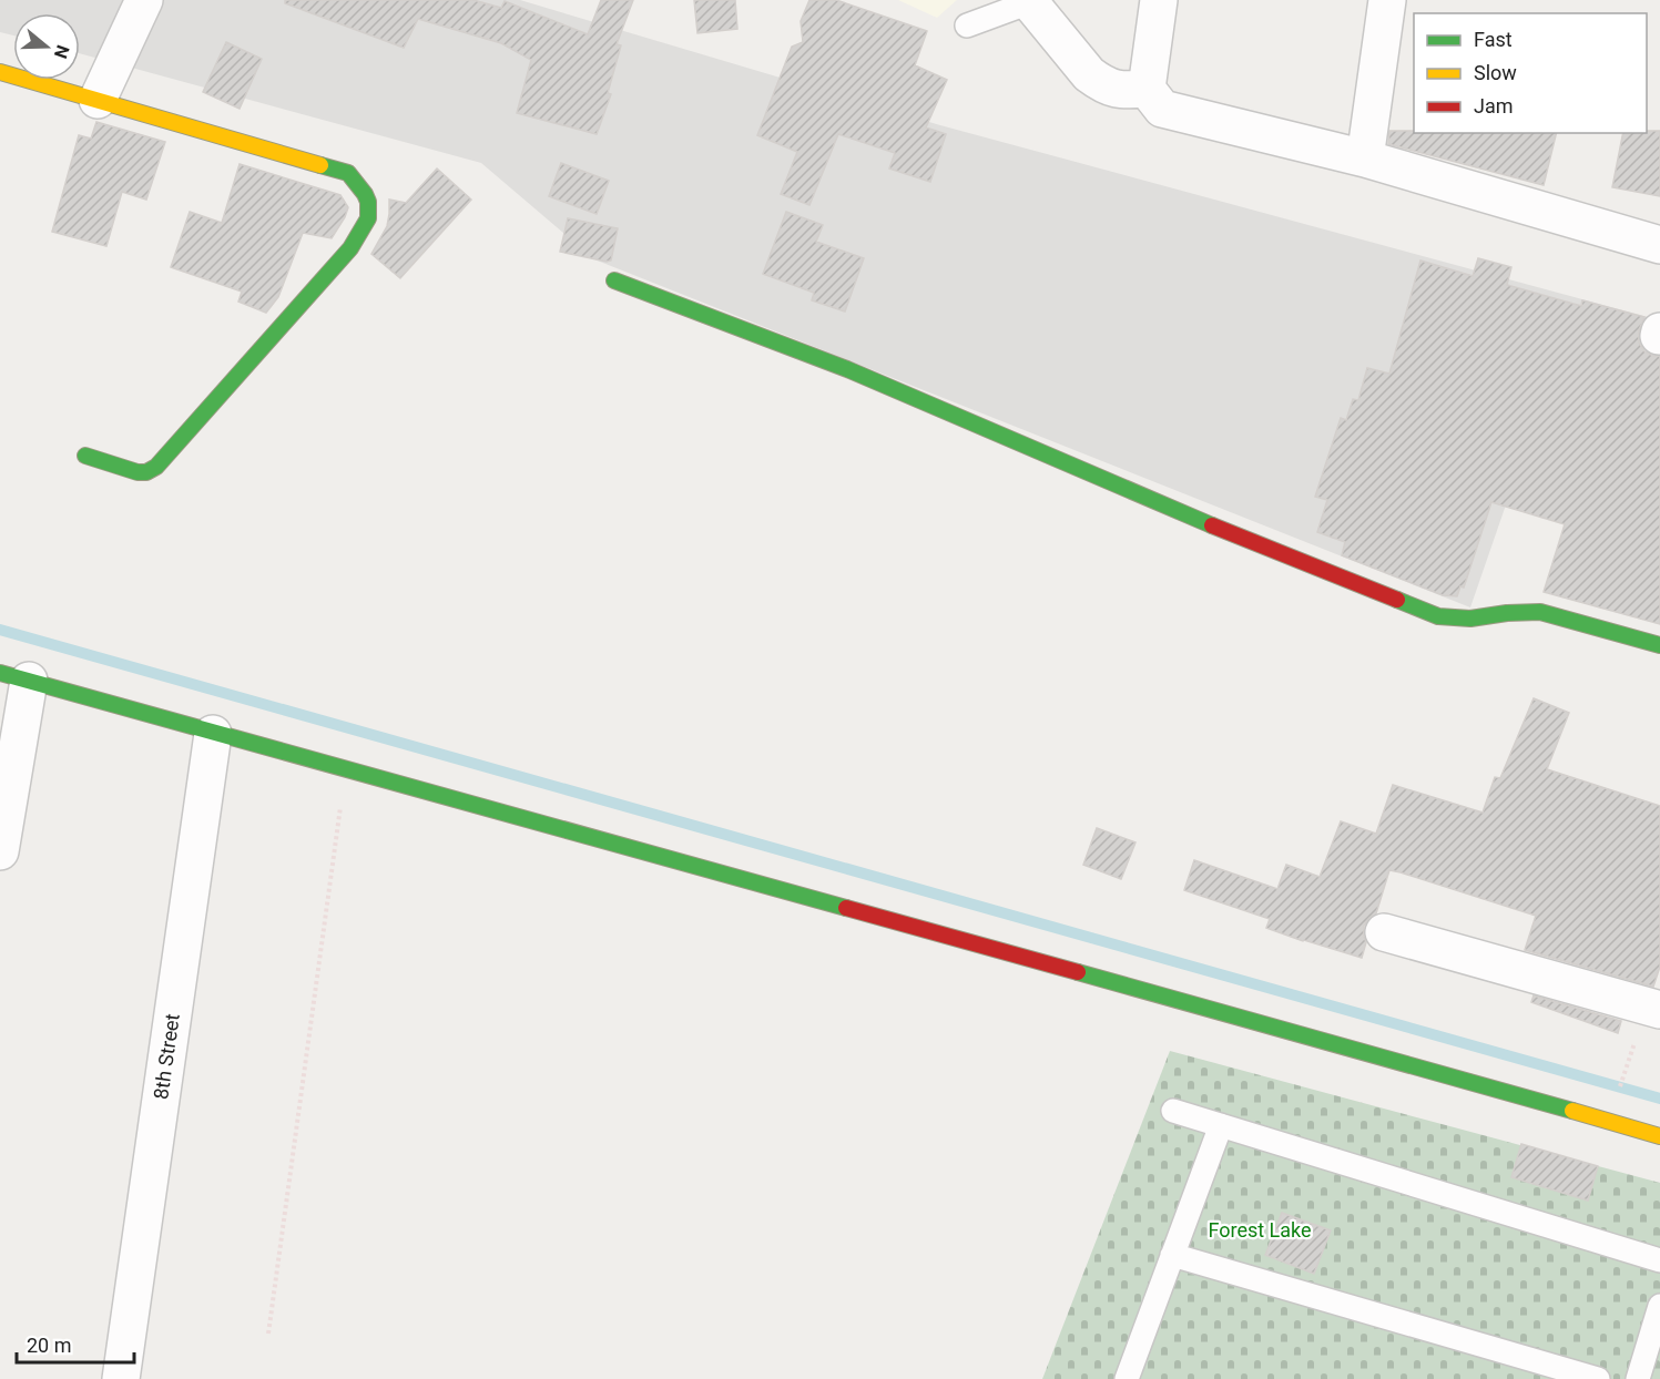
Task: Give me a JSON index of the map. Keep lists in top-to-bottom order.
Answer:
{
  "streets": {
    "street": ["8th Street"]
  },
  "parks": ["Forest Lake"],
  "legend": ["Fast", "Slow", "Jam"],
  "scale_bar": "20 m",
  "north": "right"
}
